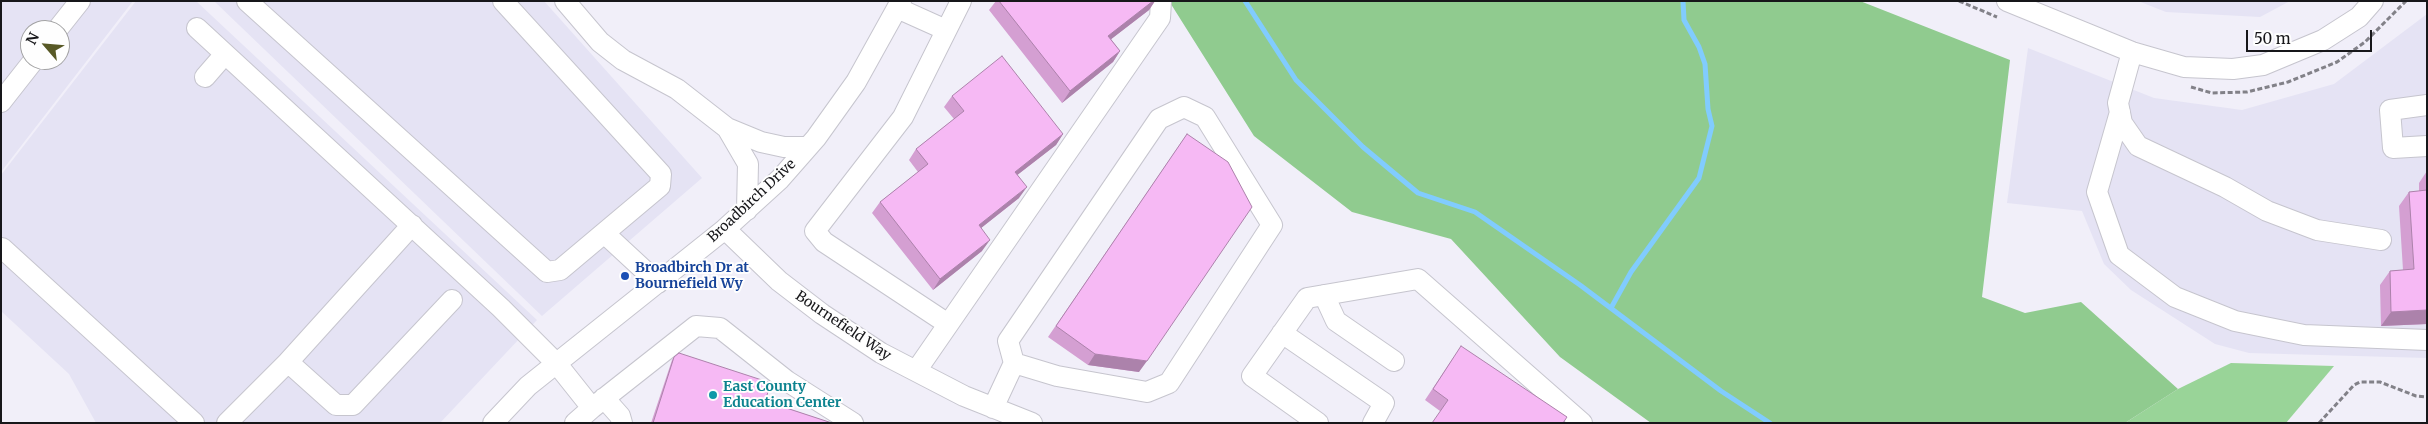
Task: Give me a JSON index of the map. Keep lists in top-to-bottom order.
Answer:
{
  "streets": {
    "street": ["Broadbirch Drive", "Bournefield Way"]
  },
  "crossings": [
    ["Broadbirch Drive", "Bournefield Way"]
  ],
  "places": ["Broadbirch Dr at Bournefield Wy", "East County Education Center"],
  "scale_bar": "50 m",
  "north": "top left"
}
